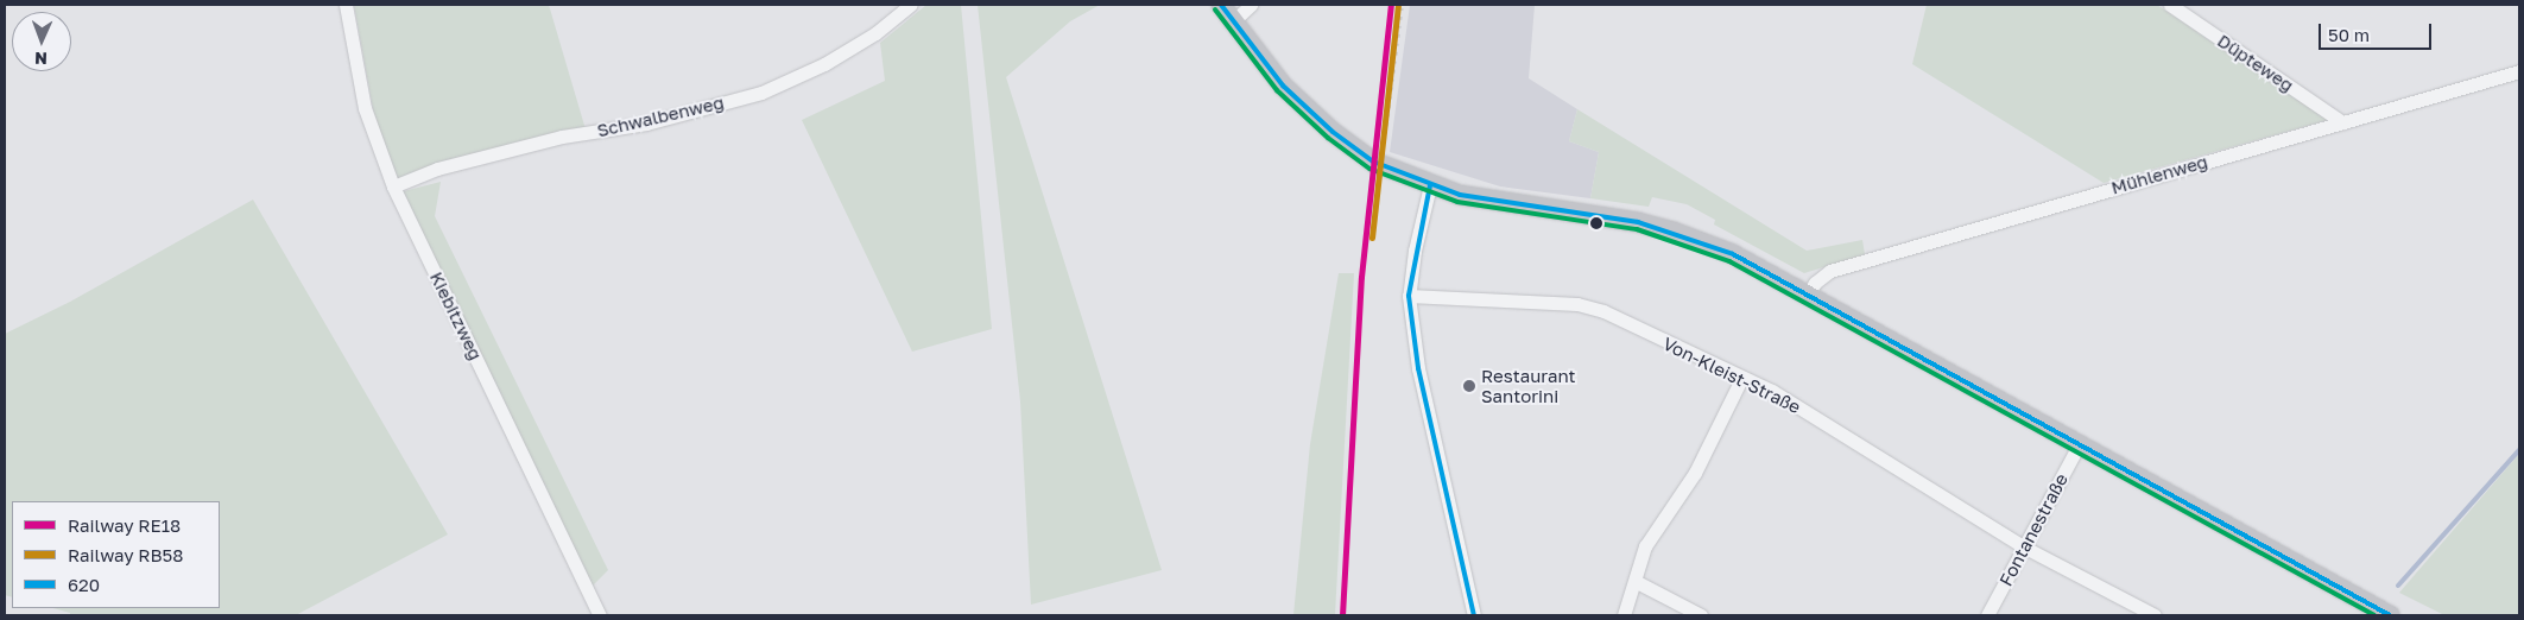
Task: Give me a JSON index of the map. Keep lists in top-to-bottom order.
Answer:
{
  "streets": {
    "street": [
      "Düpteweg",
      "Schwalbenweg",
      "Mühlenweg",
      "Kiebitzweg",
      "Von-Kleist-Straße",
      "Fontanestraße"
    ]
  },
  "crossings": [
    ["Düpteweg", "Mühlenweg"],
    ["Schwalbenweg", "Kiebitzweg"],
    ["Von-Kleist-Straße", "Fontanestraße"]
  ],
  "places": ["Restaurant Santorini"],
  "lines": ["rail line RE18", "transit line 620", "rail line RB58"],
  "legend": ["Railway RE18", "Railway RB58", "620"],
  "scale_bar": "50 m",
  "north": "bottom"
}
